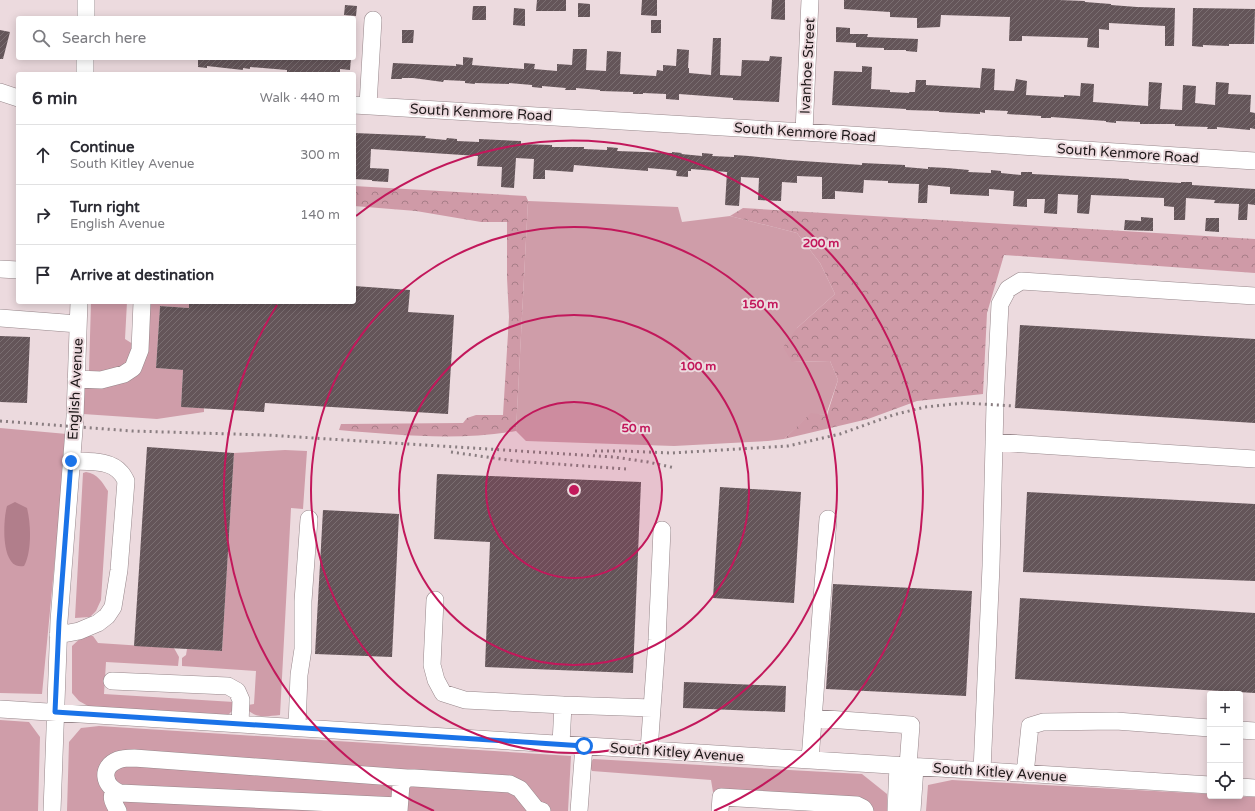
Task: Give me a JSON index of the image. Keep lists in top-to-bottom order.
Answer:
{
  "streets": {
    "street": [
      "Ivanhoe Street",
      "South Kenmore Road",
      "English Avenue",
      "South Kitley Avenue"
    ]
  },
  "crossings": [
    ["Ivanhoe Street", "South Kenmore Road"],
    ["English Avenue", "South Kitley Avenue"]
  ],
  "page": {
    "search": "Search here",
    "heading": ["6 min", "Walk · 440 m"],
    "list": [
      ["Continue", "South Kitley Avenue", "300 m"],
      ["Turn right", "English Avenue", "140 m"],
      "Arrive at destination"
    ],
    "map_buttons": ["+", "−"]
  },
  "rings": [
    "200 m",
    "150 m",
    "100 m",
    "50 m"
  ]
}
